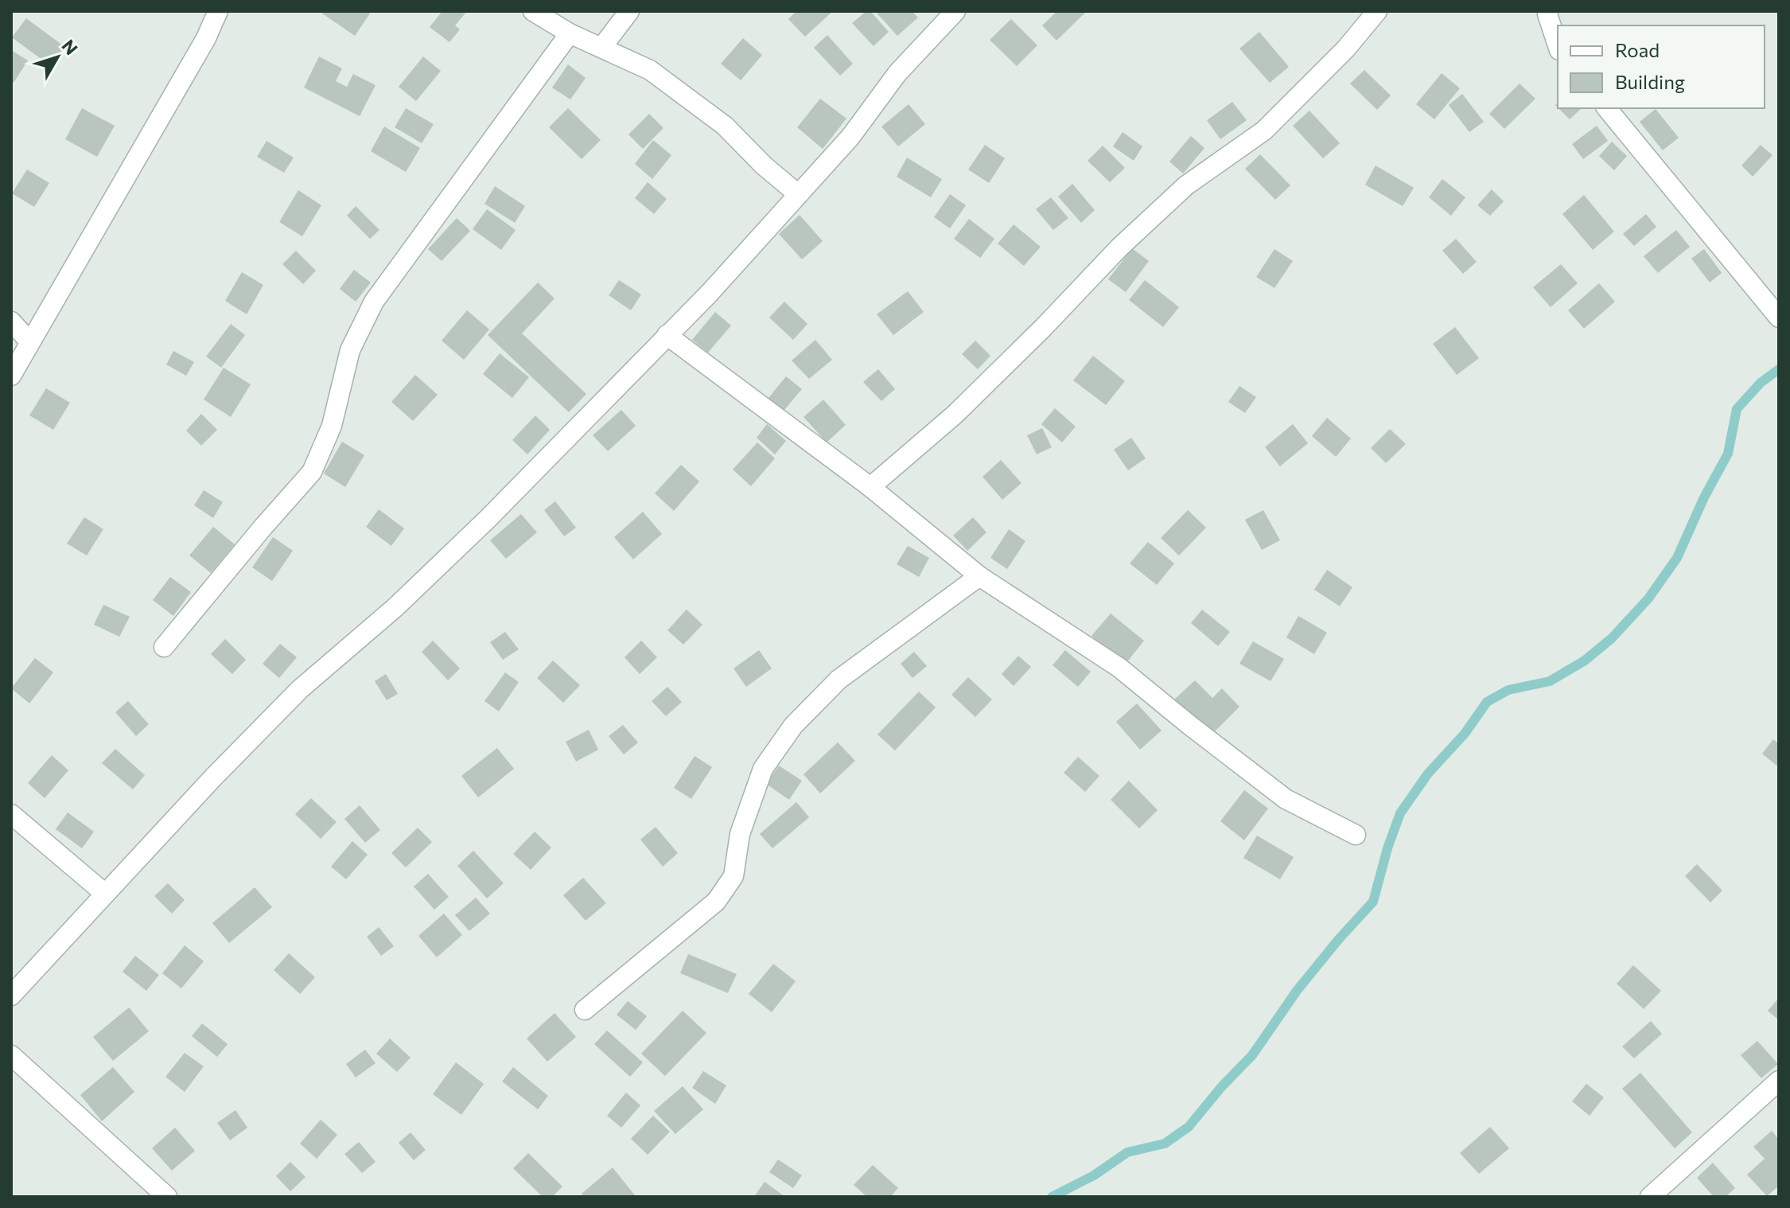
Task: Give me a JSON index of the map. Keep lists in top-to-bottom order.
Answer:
{
  "legend": ["Road", "Building"],
  "north": "top right"
}
